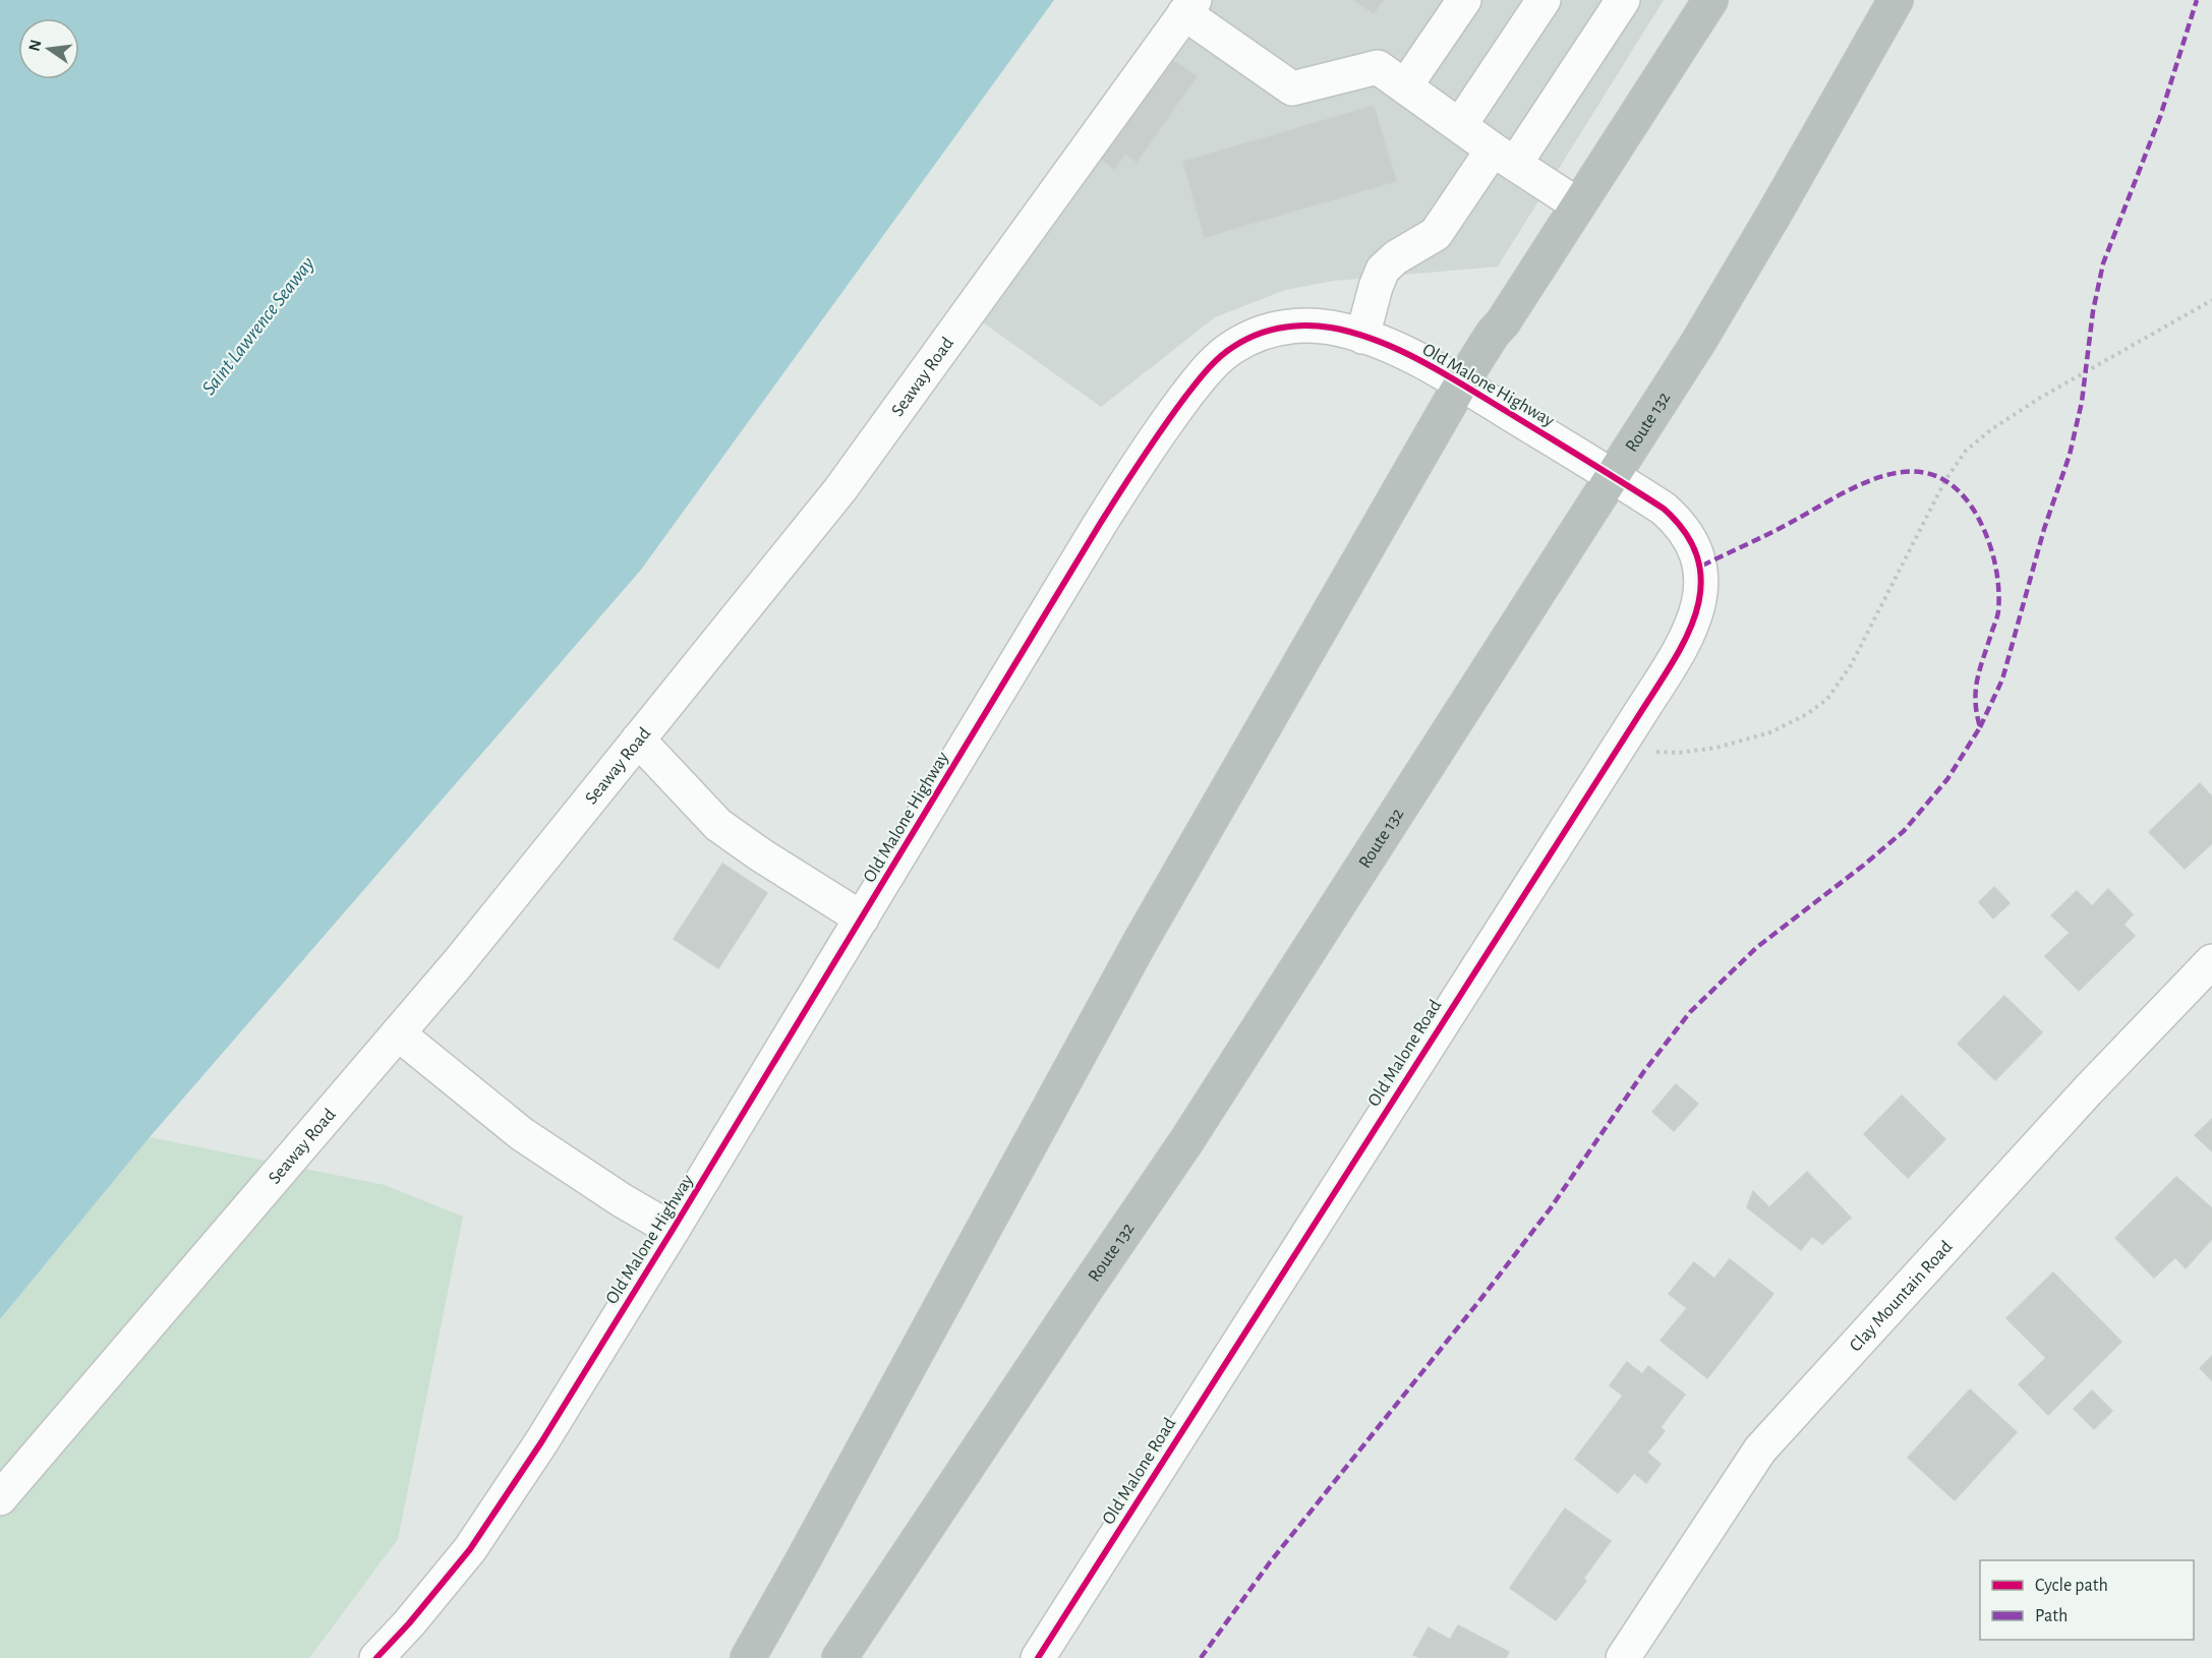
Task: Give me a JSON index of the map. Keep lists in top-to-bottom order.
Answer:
{
  "streets": {
    "highway": ["Route 132"],
    "street": [
      "Seaway Road",
      "Old Malone Highway",
      "Old Malone Road",
      "Clay Mountain Road"
    ]
  },
  "crossings": [
    ["Old Malone Highway", "Route 132"],
    ["Old Malone Highway", "Old Malone Road"],
    ["Route 132", "Old Malone Road"]
  ],
  "water": ["Saint Lawrence Seaway"],
  "legend": ["Cycle path", "Path"],
  "north": "left"
}
